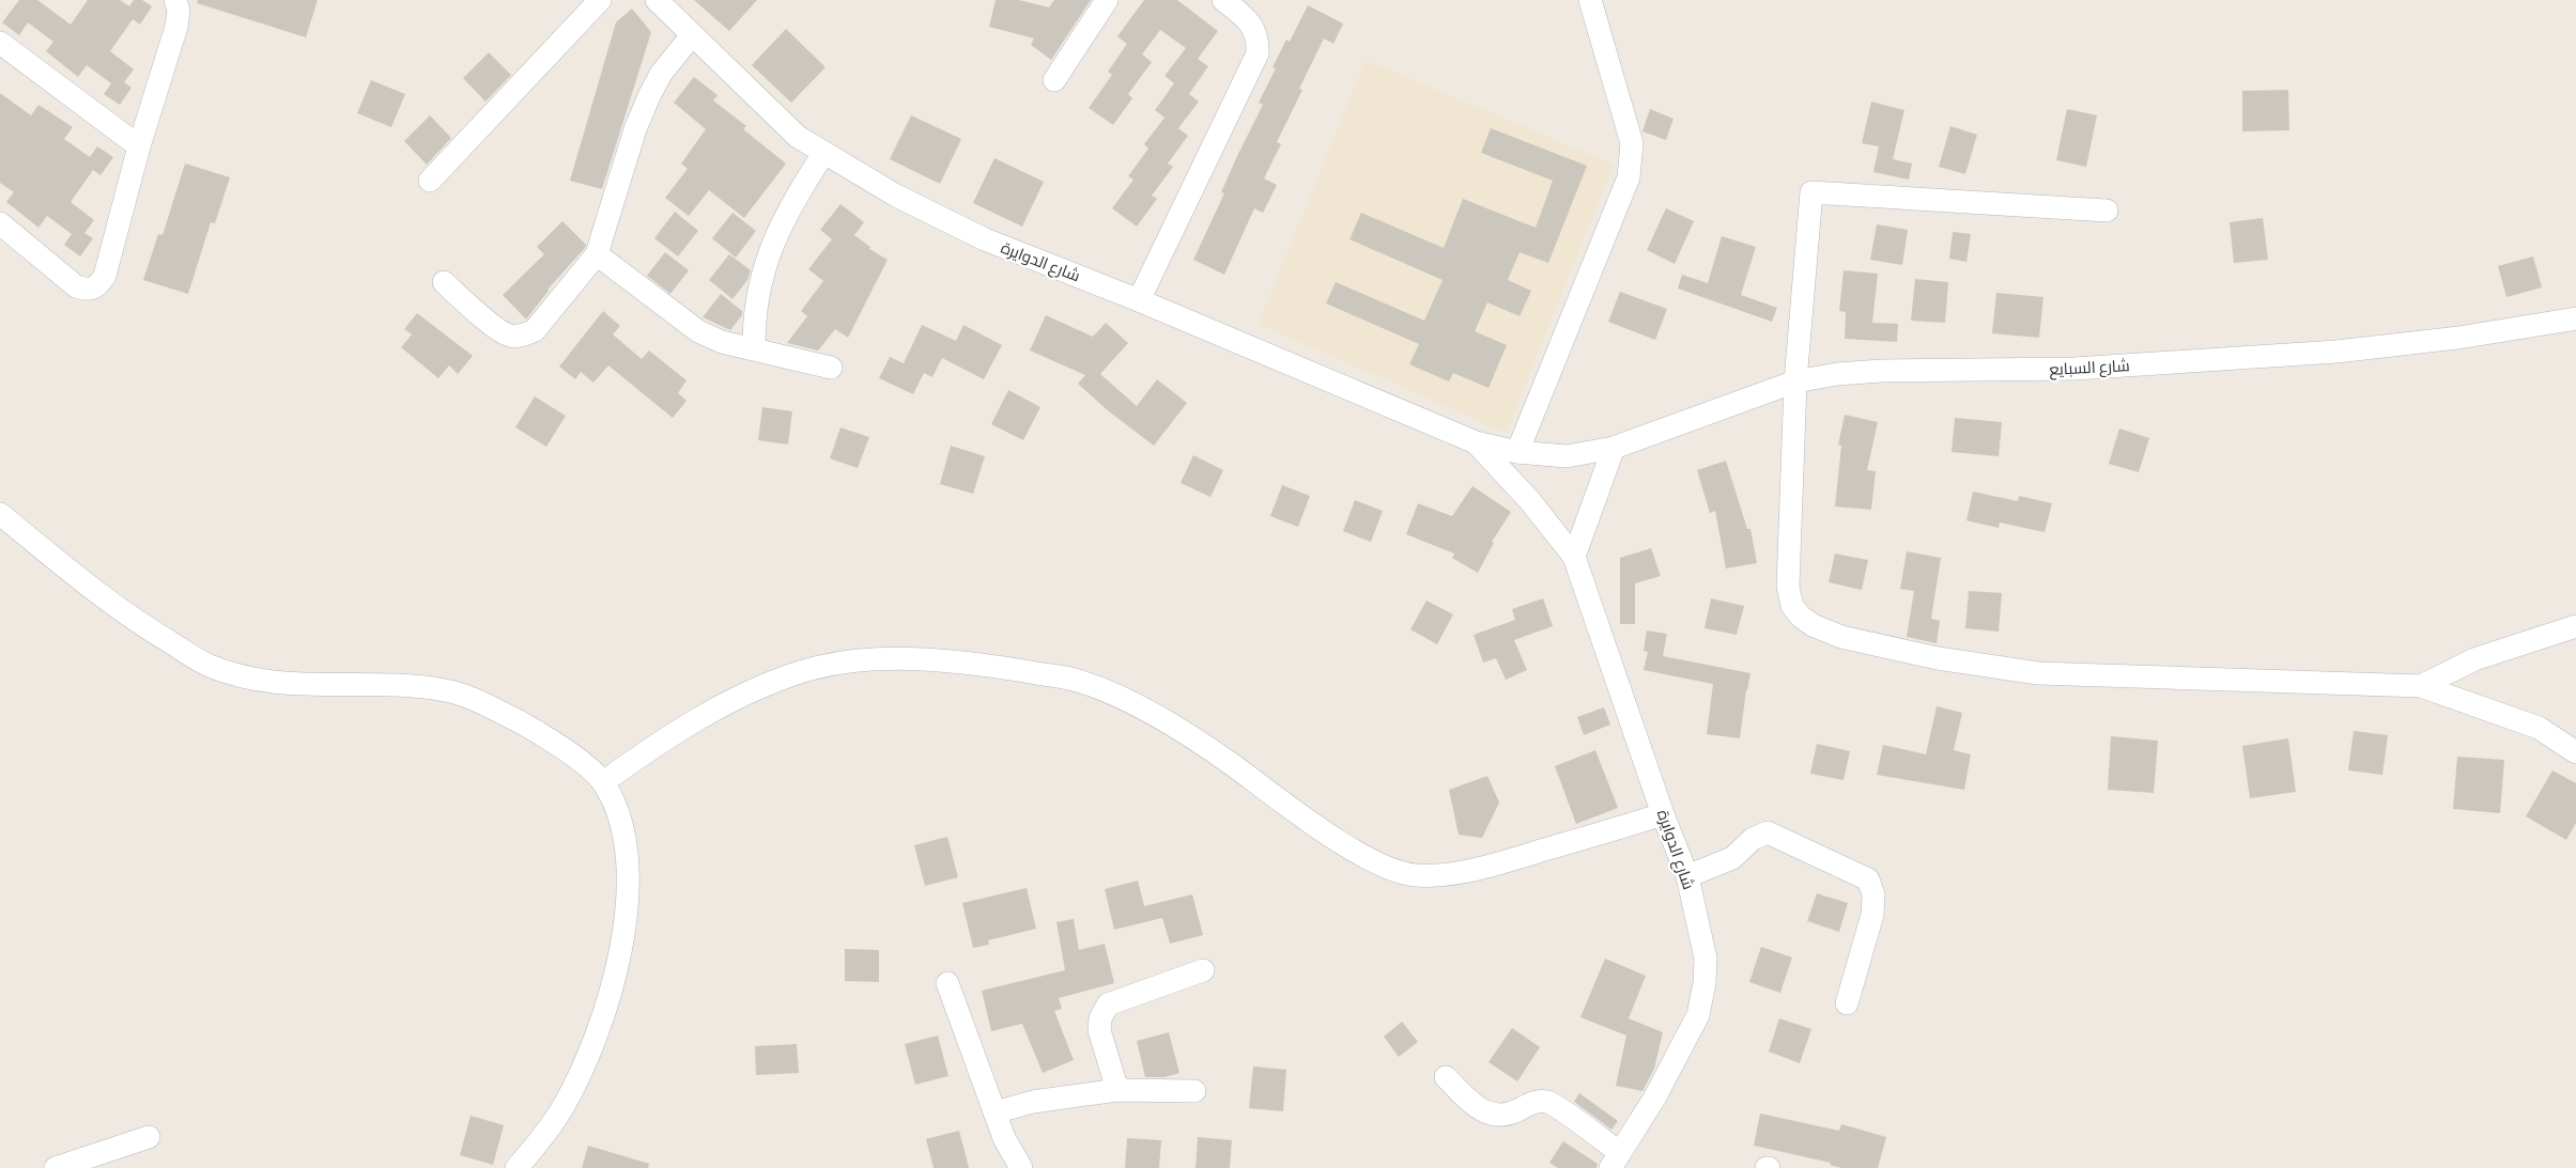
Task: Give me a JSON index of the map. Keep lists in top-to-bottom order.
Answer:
{
  "streets": {
    "street": ["شارع الدوايرة", "شارع السبايع"]
  },
  "crossings": [
    ["شارع الدوايرة", "شارع السبايع"]
  ]
}
